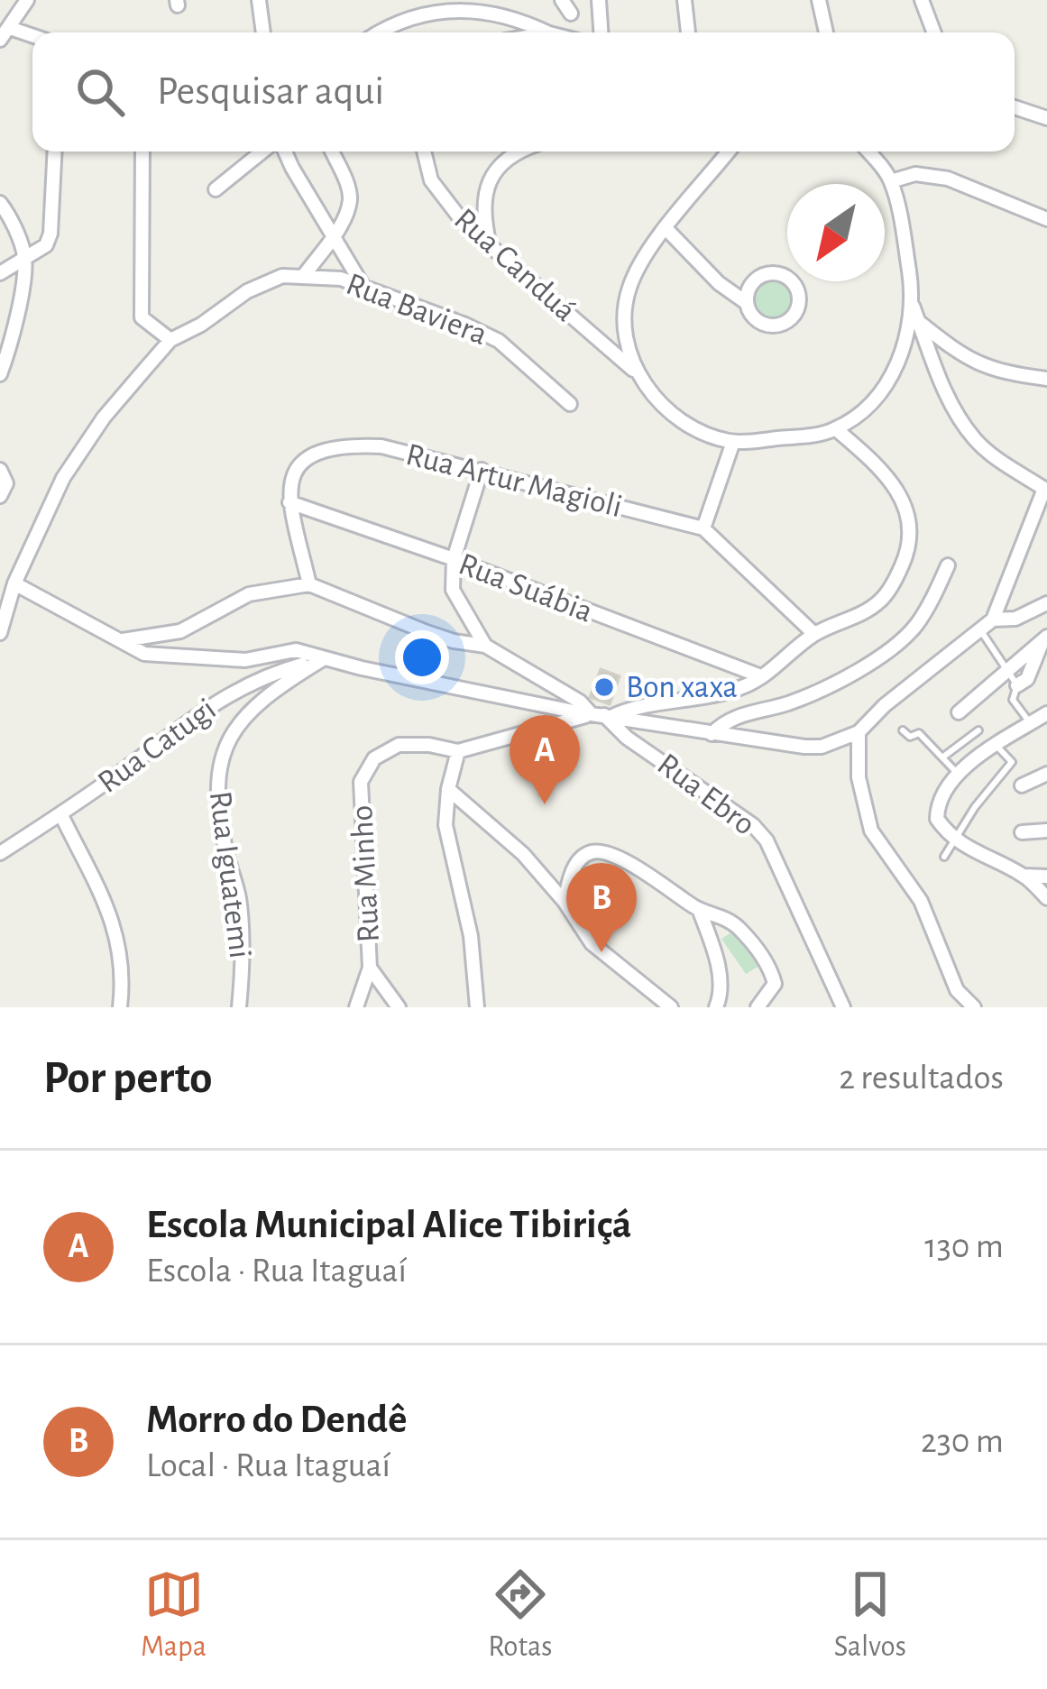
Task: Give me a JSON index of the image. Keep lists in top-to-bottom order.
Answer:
{
  "streets": {
    "street": [
      "Rua Canduá",
      "Rua Baviera",
      "Rua Artur Magioli",
      "Rua Suábia",
      "Rua Catugi",
      "Rua Ebro",
      "Rua Minho",
      "Rua Iguatemi"
    ]
  },
  "crossings": [
    ["Rua Canduá", "Rua Artur Magioli"],
    ["Rua Artur Magioli", "Rua Suábia"],
    ["Rua Catugi", "Rua Iguatemi"]
  ],
  "places": ["Bon xaxa"],
  "north": "bottom left",
  "page": {
    "search": "Pesquisar aqui",
    "pins": ["A", "B"],
    "heading": ["Por perto", "2 resultados"],
    "list": [
      {
        "mark": "A",
        "name": "Escola Municipal Alice Tibiriçá",
        "note": "Escola · Rua Itaguaí",
        "value": "130 m"
      },
      {
        "mark": "B",
        "name": "Morro do Dendê",
        "note": "Local · Rua Itaguaí",
        "value": "230 m"
      }
    ],
    "nav": ["Mapa", "Rotas", "Salvos"]
  }
}
